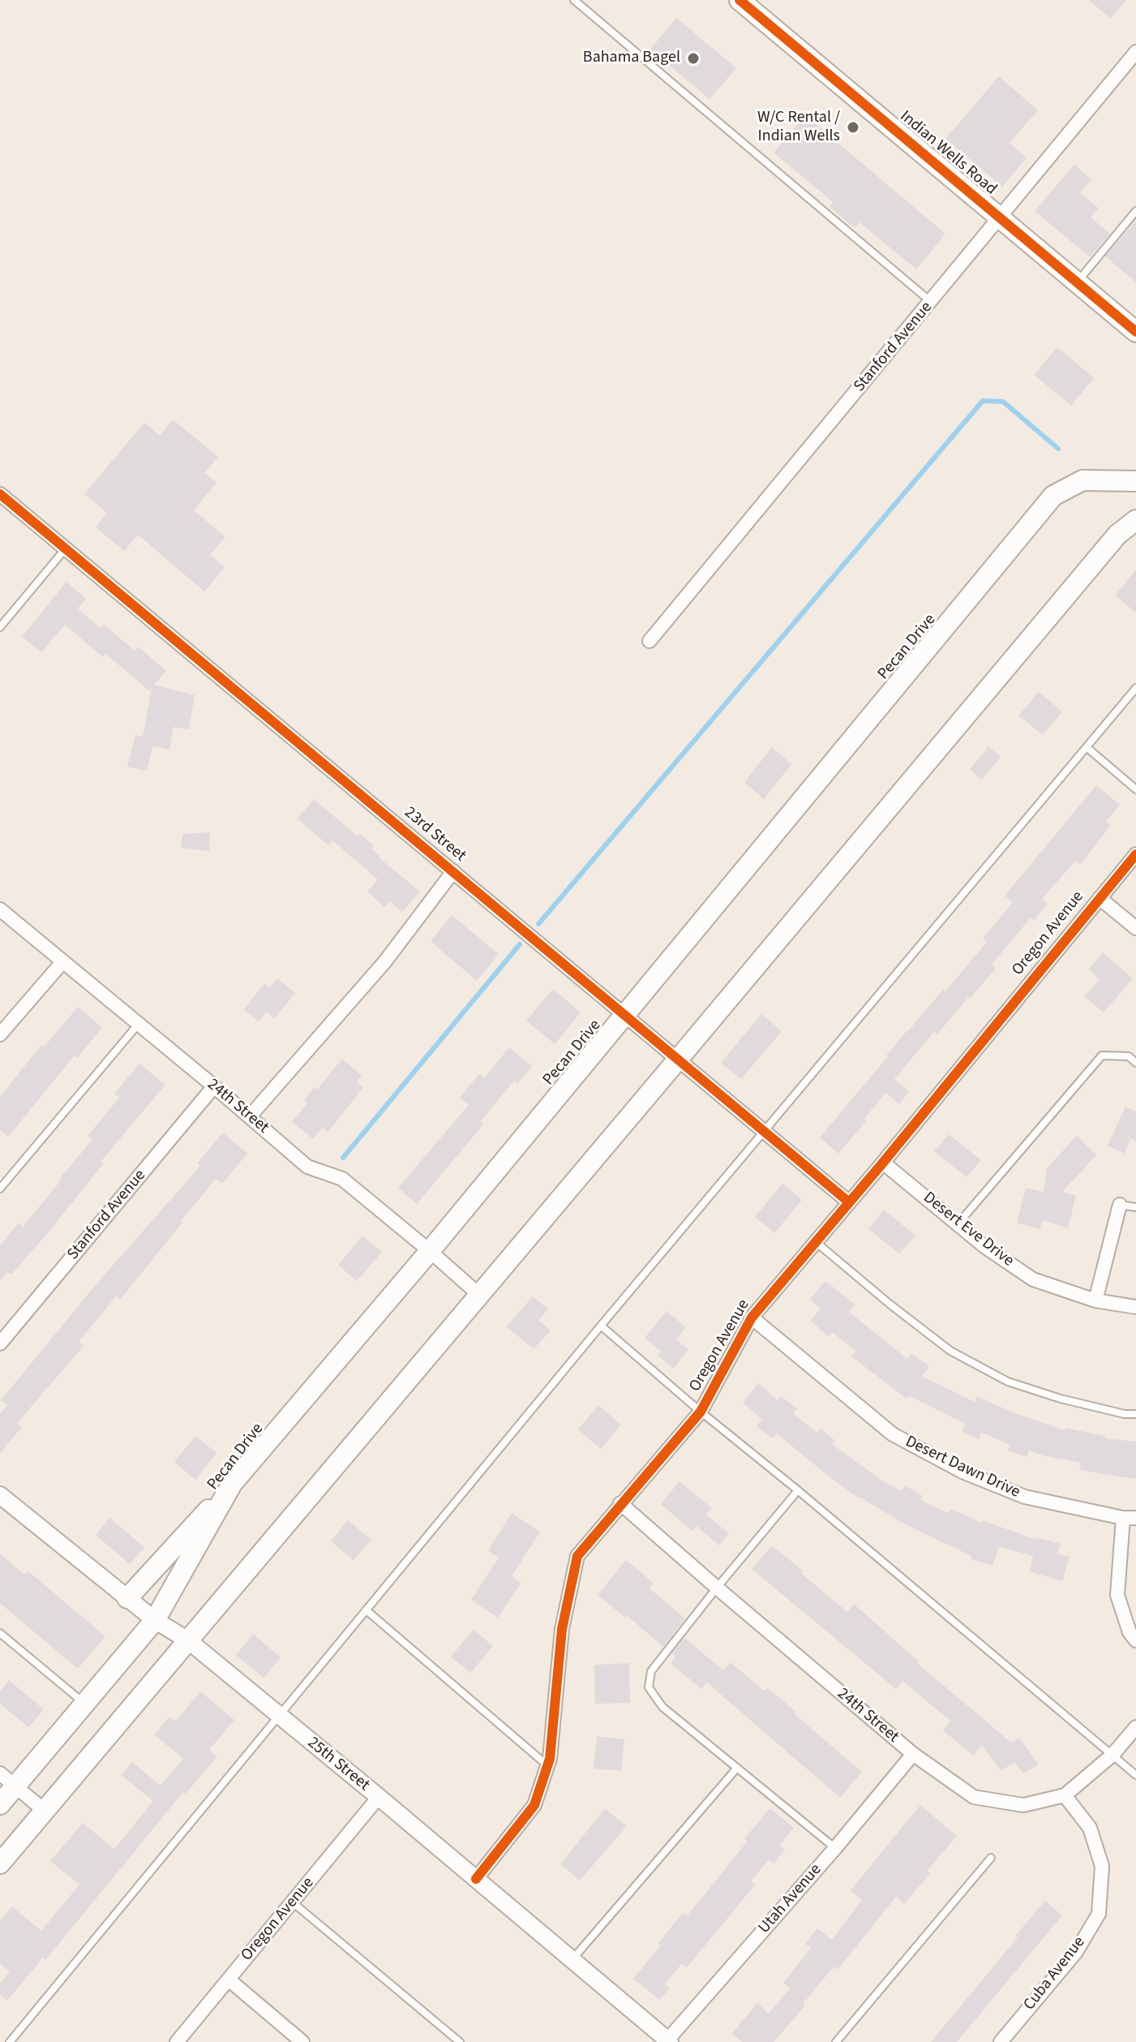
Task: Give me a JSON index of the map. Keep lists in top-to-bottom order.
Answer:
{
  "streets": {
    "main road": ["Indian Wells Road", "Pecan Drive"],
    "street": [
      "Stanford Avenue",
      "23rd Street",
      "Oregon Avenue",
      "24th Street",
      "Desert Eve Drive",
      "Desert Dawn Drive",
      "25th Street",
      "Utah Avenue",
      "Cuba Avenue"
    ]
  },
  "crossings": [
    ["Indian Wells Road", "Stanford Avenue"],
    ["Stanford Avenue", "24th Street"],
    ["Pecan Drive", "23rd Street"],
    ["Pecan Drive", "24th Street"],
    ["Pecan Drive", "25th Street"],
    ["23rd Street", "Oregon Avenue"],
    ["Oregon Avenue", "24th Street"],
    ["Oregon Avenue", "Desert Eve Drive"],
    ["Oregon Avenue", "Desert Dawn Drive"],
    ["Oregon Avenue", "25th Street"],
    ["24th Street", "Utah Avenue"],
    ["24th Street", "Cuba Avenue"],
    ["25th Street", "Utah Avenue"]
  ],
  "places": ["Bahama Bagel", "W/C Rental / Indian Wells"]
}
